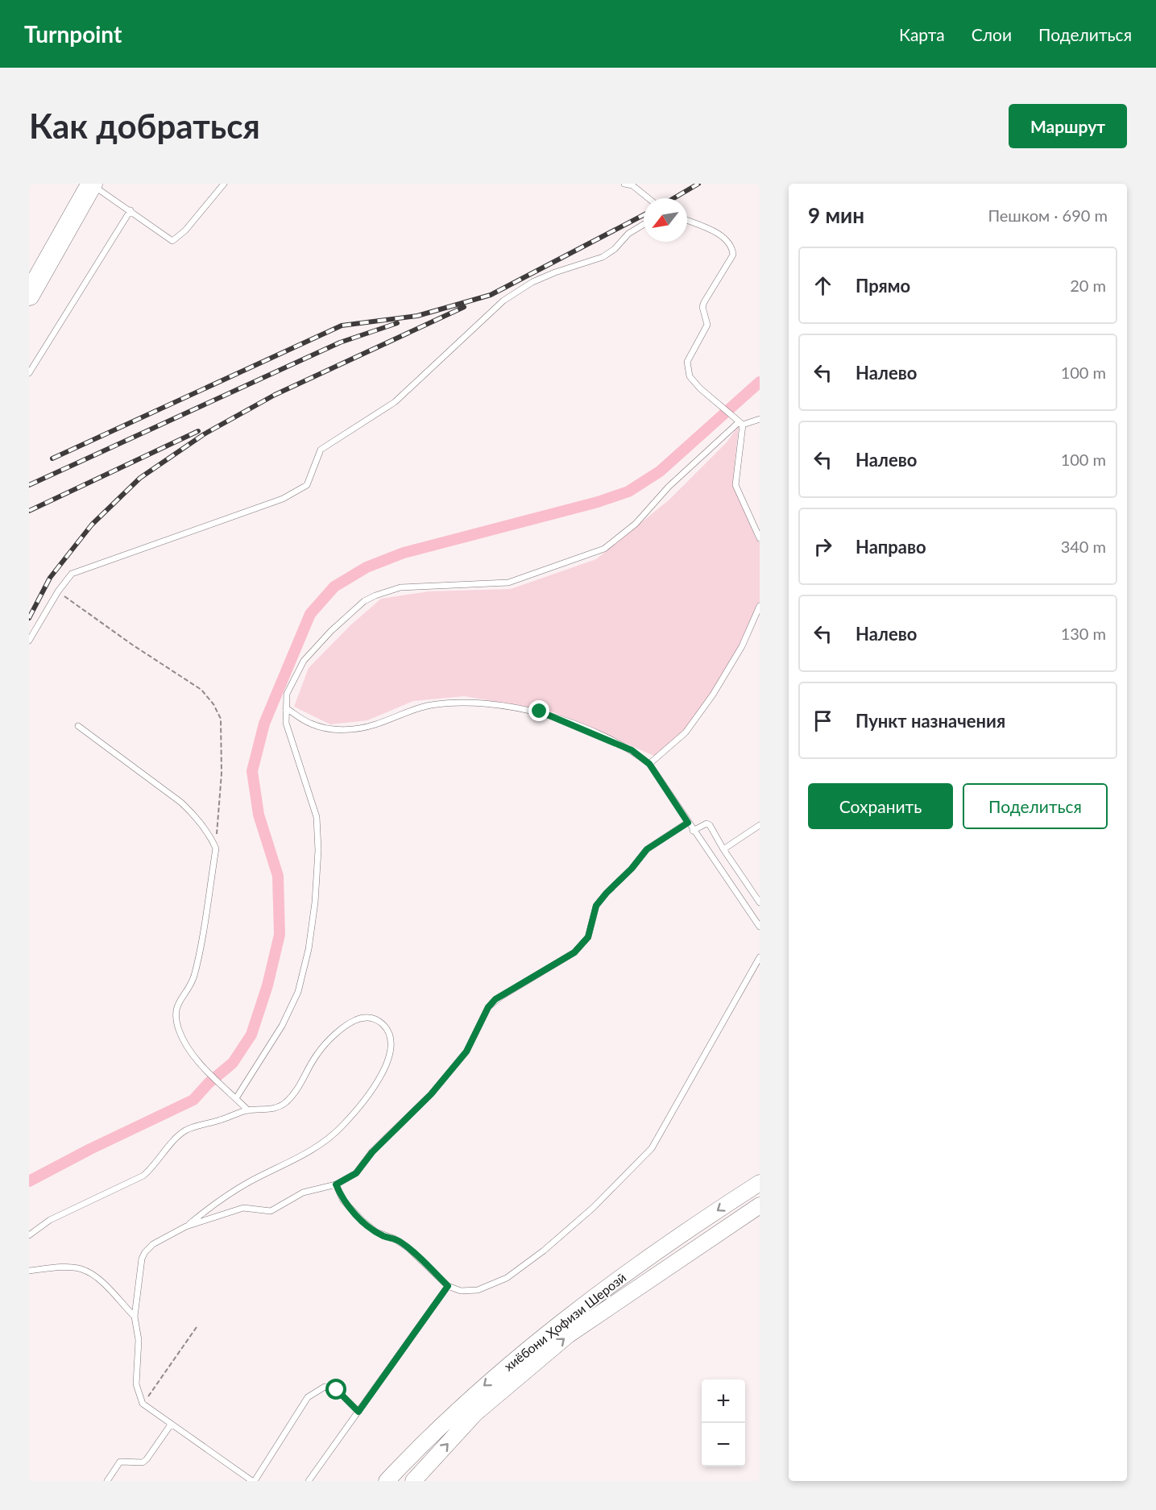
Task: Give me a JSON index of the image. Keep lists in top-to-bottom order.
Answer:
{
  "streets": {
    "main road": ["хиёбони Ҳофизи Шерозӣ"]
  },
  "north": "bottom left",
  "page": {
    "header": "Turnpoint",
    "nav": ["Карта", "Слои", "Поделиться"],
    "buttons": [
      "Маршрут",
      ["Сохранить", "Поделиться"]
    ],
    "title": "Как добраться",
    "heading": ["9 мин", "Пешком · 690 m"],
    "list": [
      ["Прямо", "20 m"],
      ["Налево", "100 m"],
      ["Налево", "100 m"],
      ["Направо", "340 m"],
      ["Налево", "130 m"],
      "Пункт назначения"
    ],
    "map_buttons": ["+", "−"]
  }
}
